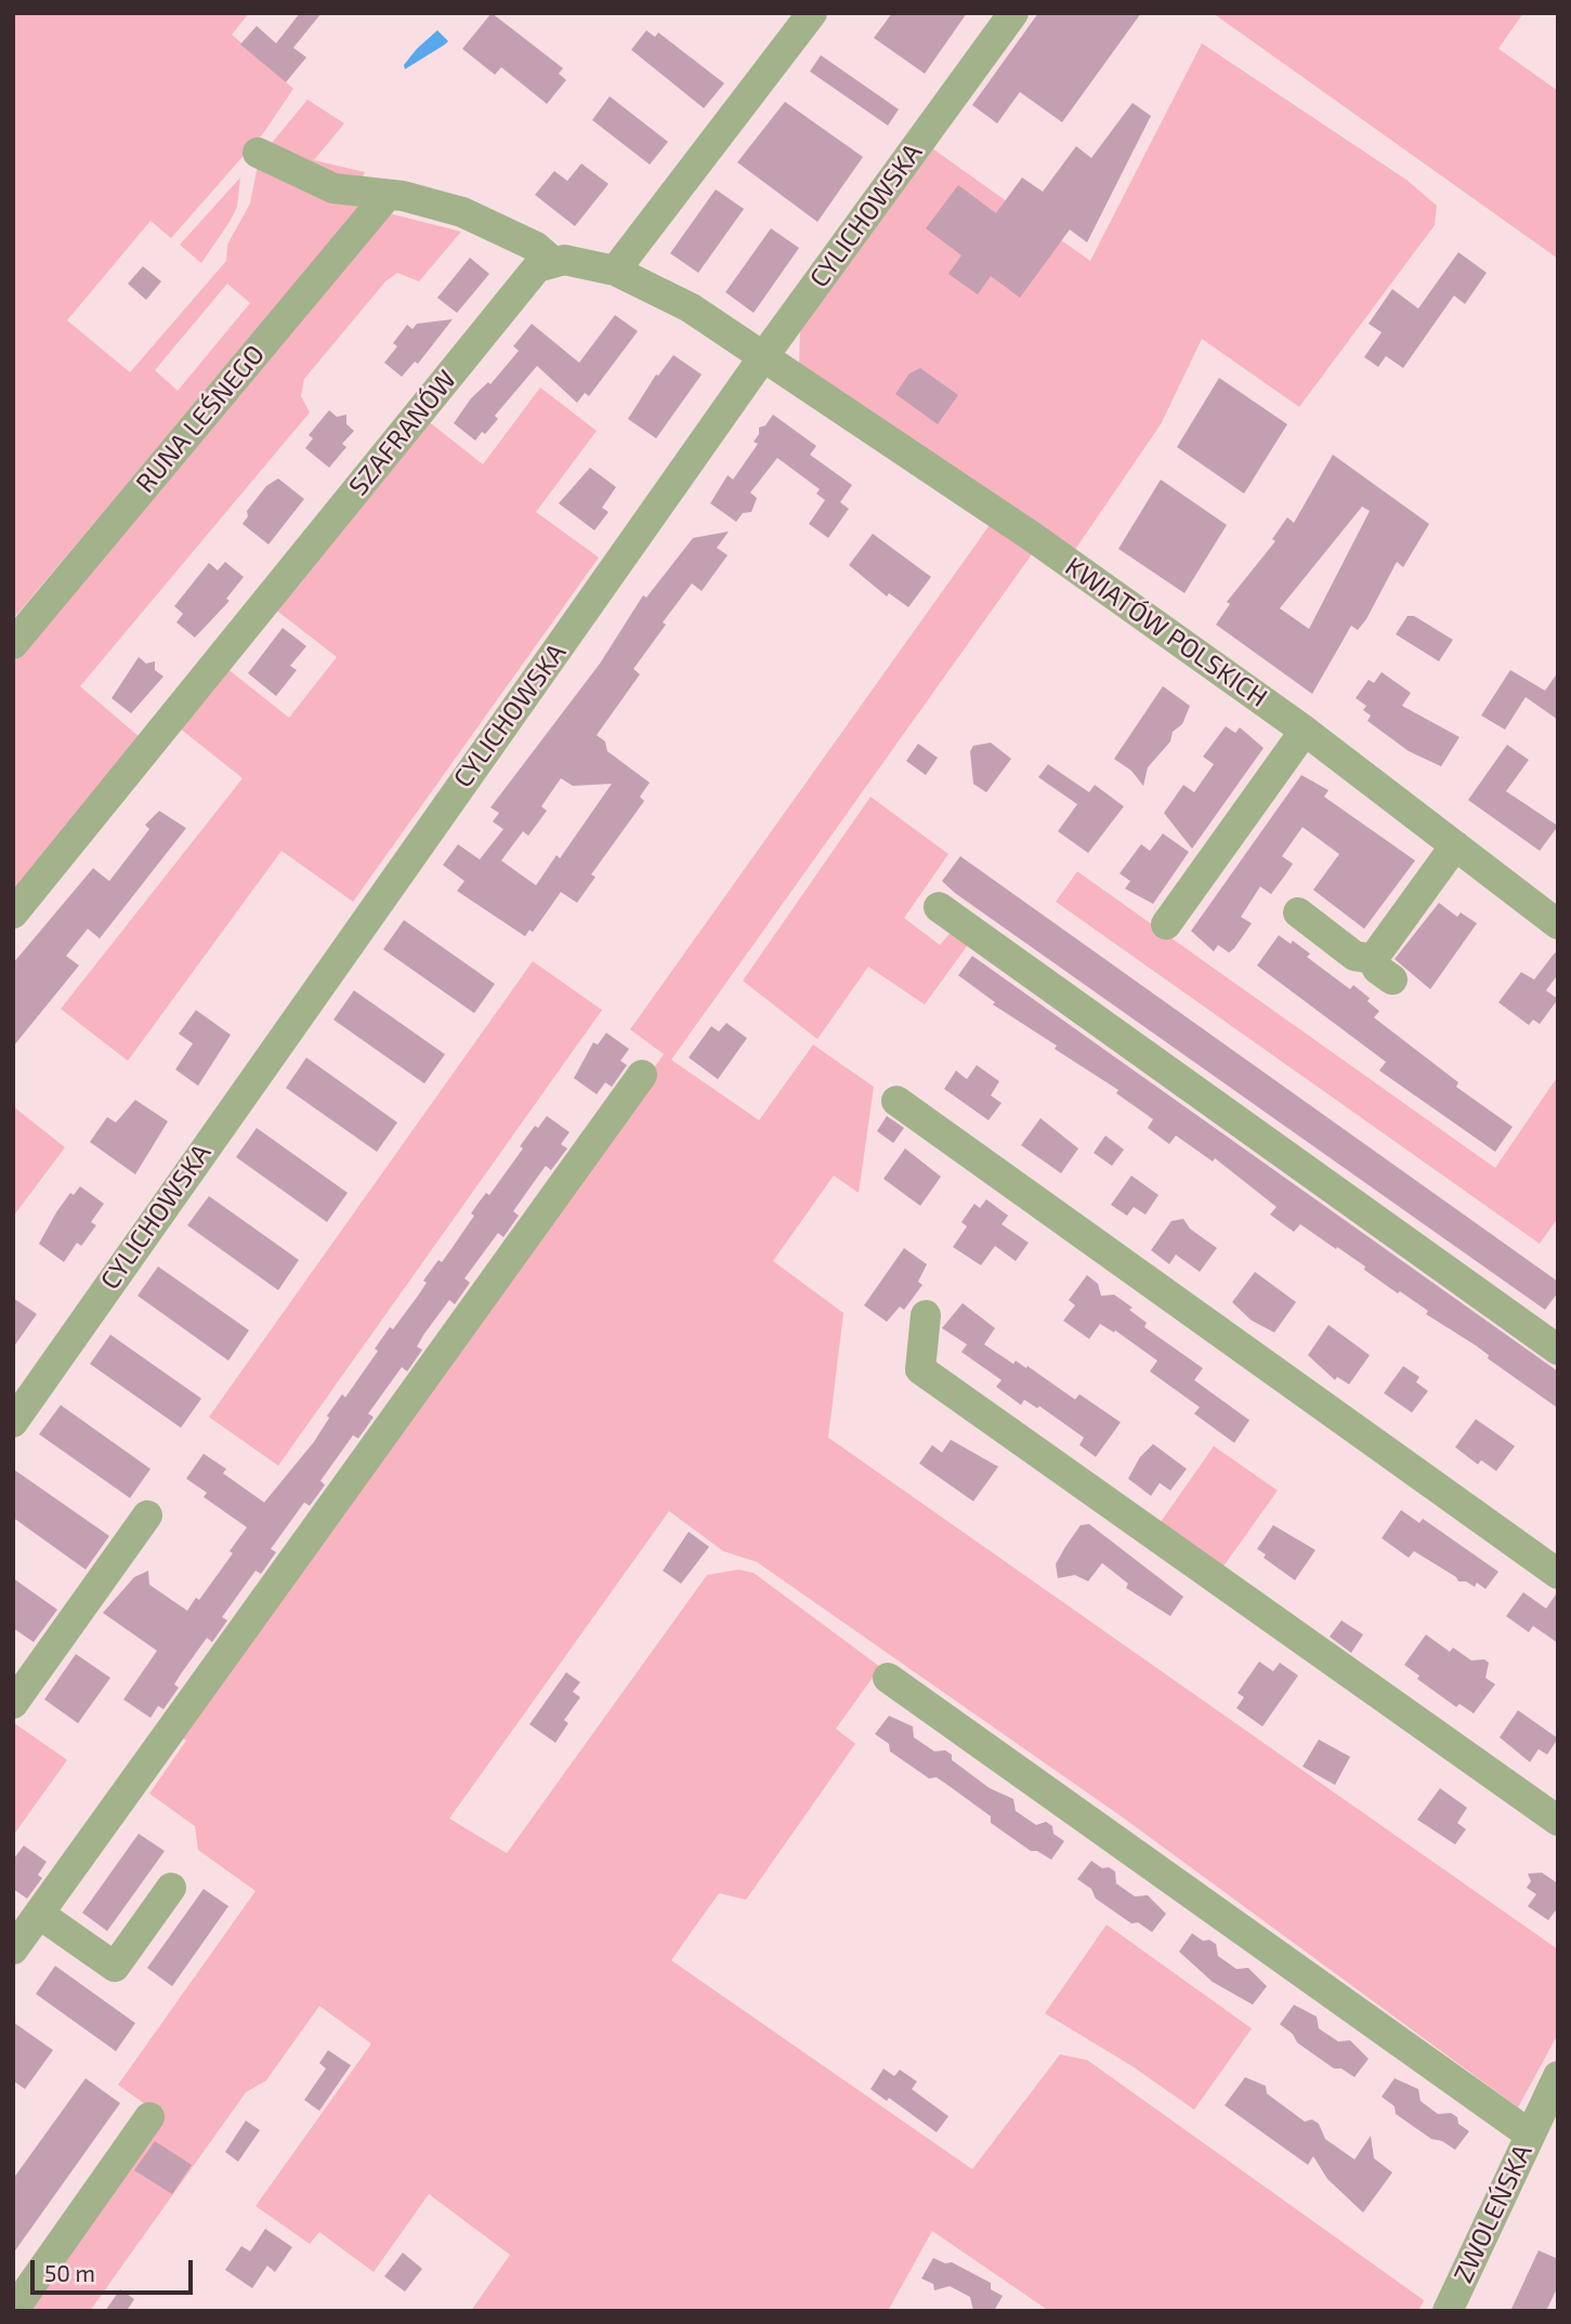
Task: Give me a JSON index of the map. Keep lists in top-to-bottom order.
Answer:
{
  "streets": {
    "street": [
      "CYLICHOWSKA",
      "RUNA LEŚNEGO",
      "SZAFRANÓW",
      "KWIATÓW POLSKICH",
      "ZWOLEŃSKA"
    ]
  },
  "crossings": [
    ["CYLICHOWSKA", "KWIATÓW POLSKICH"]
  ],
  "scale_bar": "50 m"
}
